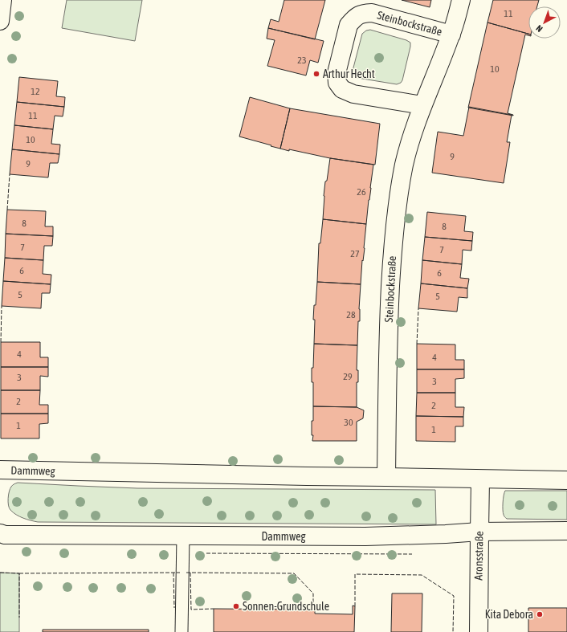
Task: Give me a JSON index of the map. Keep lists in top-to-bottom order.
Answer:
{
  "streets": {
    "street": ["Steinbockstraße", "Dammweg", "Aronsstraße"]
  },
  "crossings": [
    ["Steinbockstraße", "Dammweg"],
    ["Dammweg", "Aronsstraße"]
  ],
  "places": ["Arthur Hecht", "Sonnen-Grundschule", "Kita Debora"],
  "house_numbers": [
    "11",
    "23",
    "10",
    "12",
    "11",
    "10",
    "9",
    "9",
    "26",
    "8",
    "8",
    "7",
    "7",
    "27",
    "6",
    "6",
    "5",
    "5",
    "28",
    "4",
    "4",
    "29",
    "3",
    "3",
    "2",
    "2",
    "30",
    "1",
    "1"
  ],
  "north": "bottom left"
}
